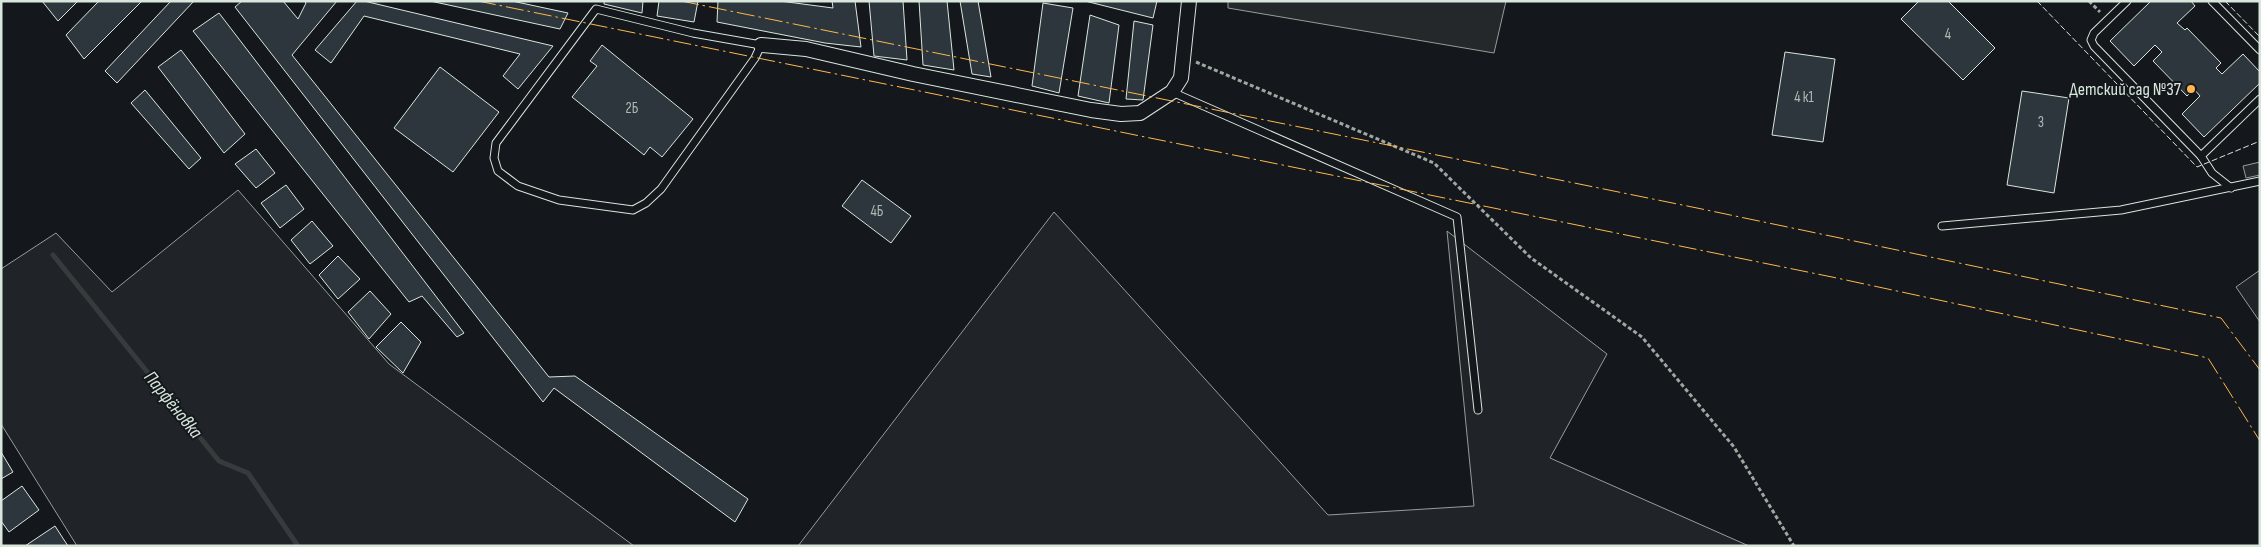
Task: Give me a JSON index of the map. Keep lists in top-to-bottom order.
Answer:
{
  "water": ["Парфёновка"],
  "places": ["Детский сад №37"],
  "house_numbers": [
    "4",
    "4 к1",
    "2Б",
    "3",
    "4Б"
  ]
}
